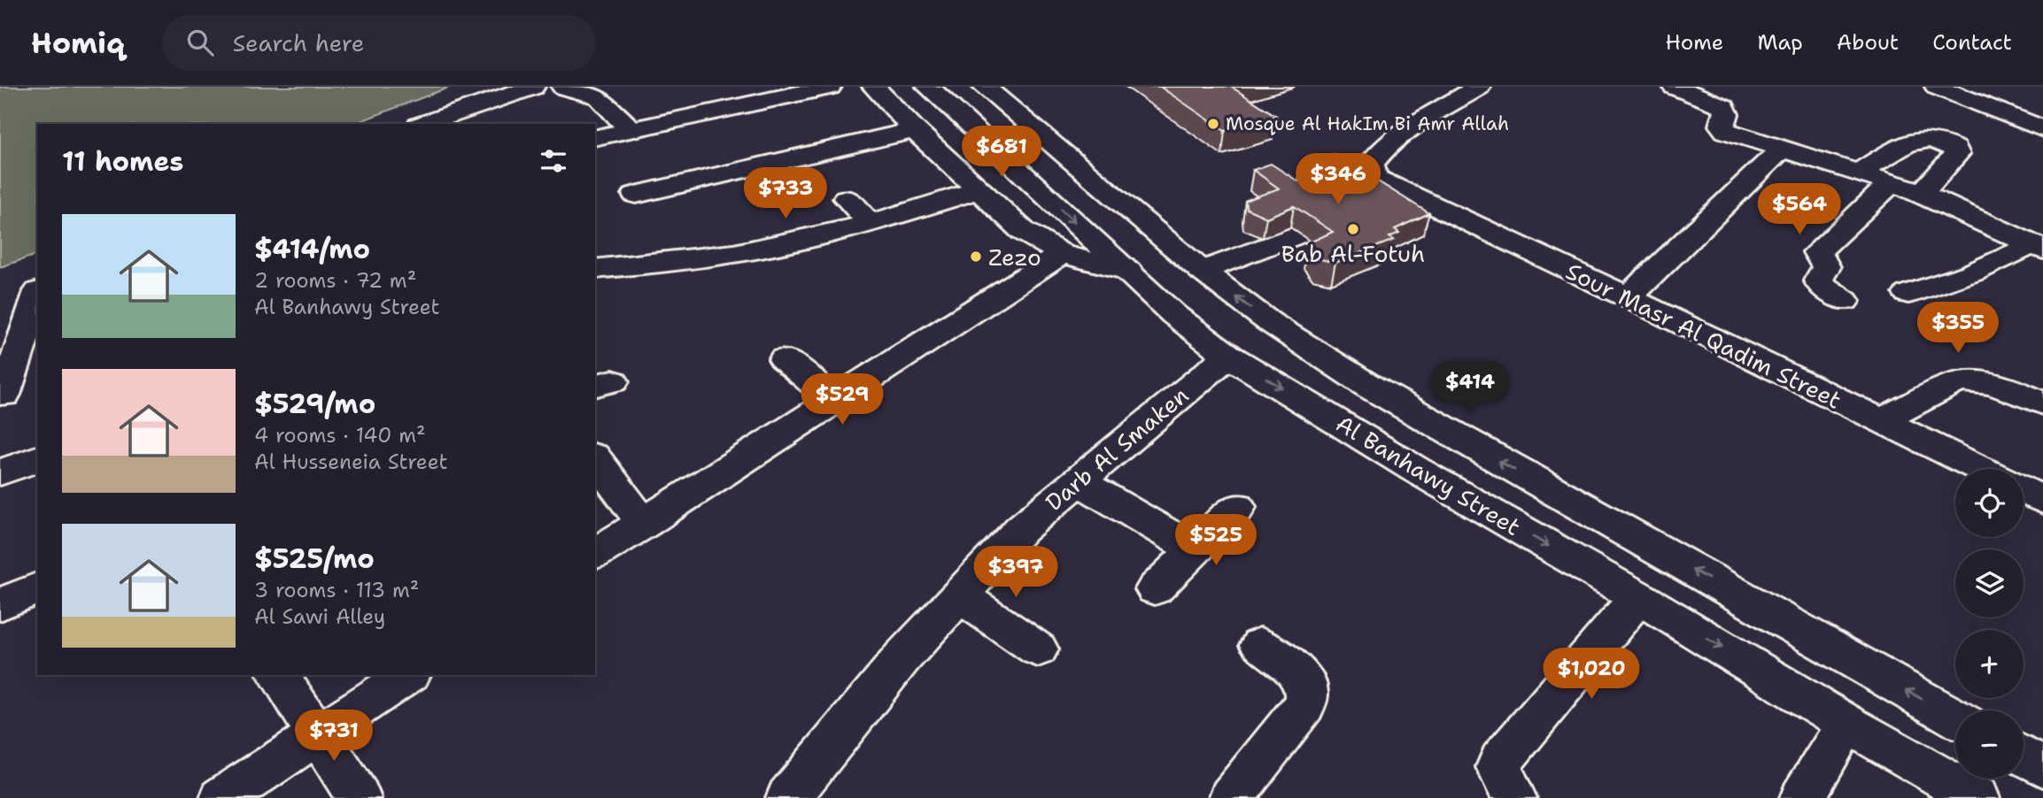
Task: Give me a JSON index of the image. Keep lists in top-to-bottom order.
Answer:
{
  "streets": {
    "street": ["Sour Masr Al Qadim Street", "Darb Al Smaken", "Al Banhawy Street"]
  },
  "crossings": [
    ["Darb Al Smaken", "Al Banhawy Street"]
  ],
  "places": ["Mosque Al HakIm Bi Amr Allah", "Bab Al-Fotuh", "Zezo"],
  "page": {
    "header": "Homiq",
    "search": "Search here",
    "nav": [
      "Home",
      "Map",
      "About",
      "Contact"
    ],
    "heading": "11 homes",
    "price": [
      "$681",
      "$346",
      "$733",
      "$564",
      "$355",
      "$414",
      "$529",
      "$525",
      "$397",
      "$1,020",
      "$731"
    ],
    "list": [
      {
        "name": "$414/mo",
        "note": "2 rooms · 72 m² · Al Banhawy Street"
      },
      {
        "name": "$529/mo",
        "note": "4 rooms · 140 m² · Al Husseneia Street"
      },
      {
        "name": "$525/mo",
        "note": "3 rooms · 113 m² · Al Sawi Alley"
      }
    ],
    "map_buttons": ["+", "−"]
  }
}
